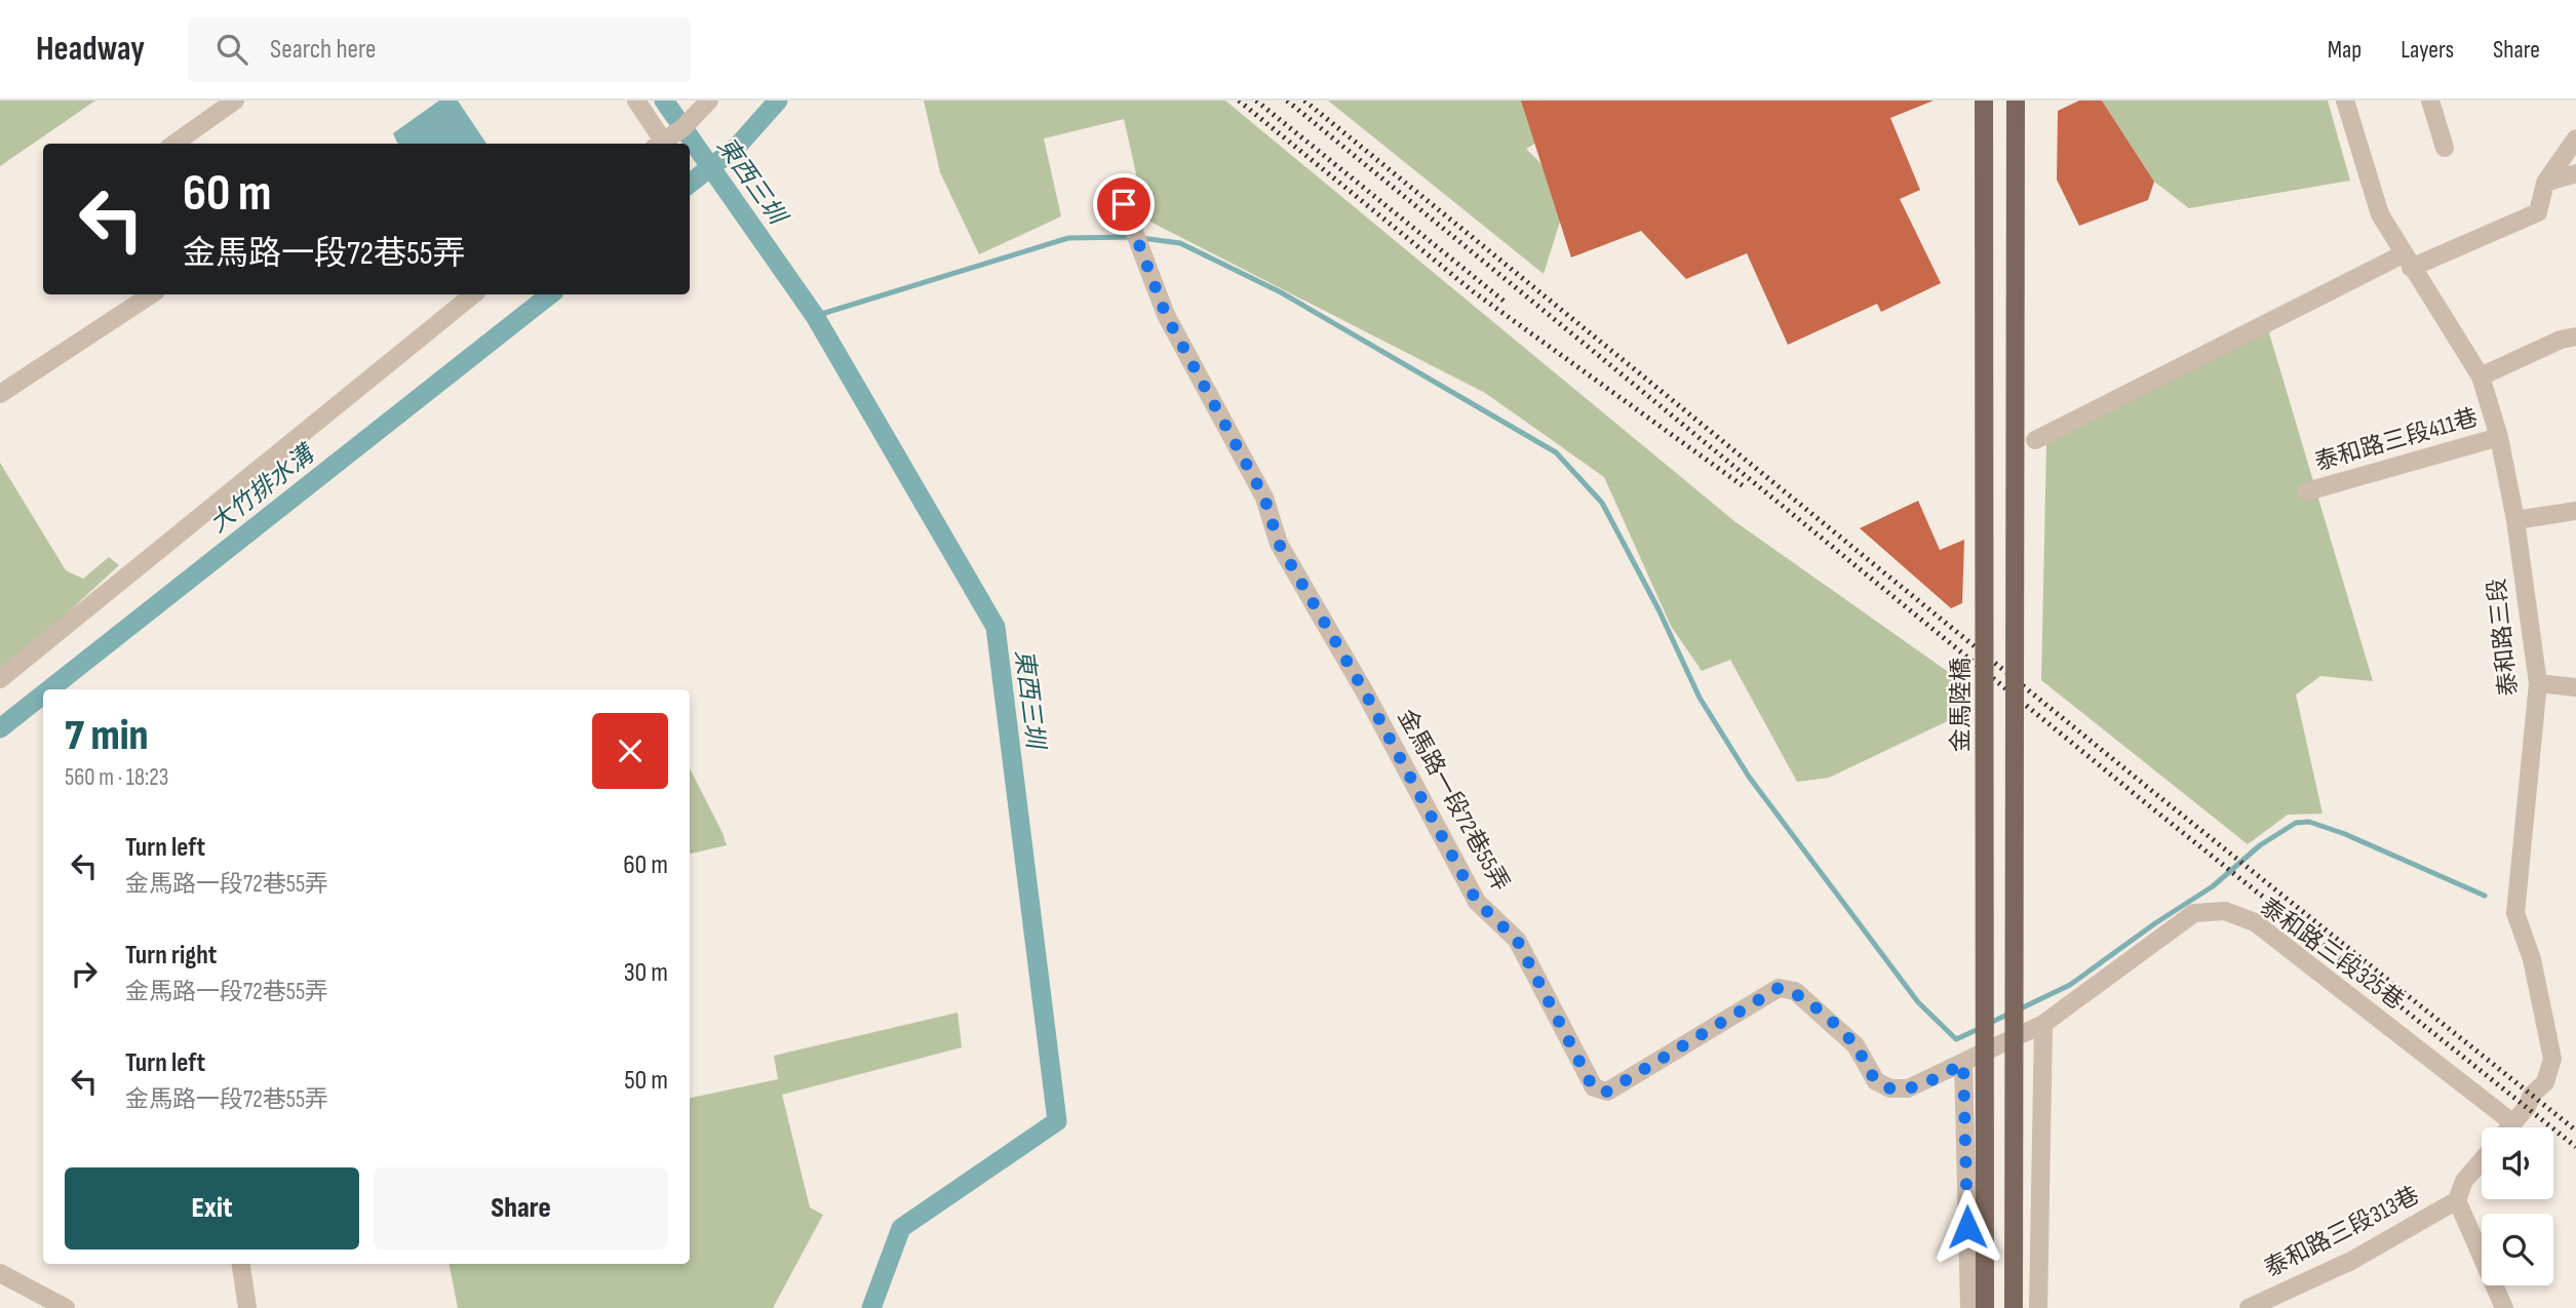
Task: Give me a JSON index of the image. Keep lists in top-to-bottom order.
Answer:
{
  "streets": {
    "main road": ["金馬陸橋"],
    "street": [
      "泰和路三段411巷",
      "泰和路三段",
      "金馬路一段72巷55弄",
      "泰和路三段325巷",
      "泰和路三段313巷"
    ]
  },
  "crossings": [
    ["泰和路三段411巷", "泰和路三段"],
    ["泰和路三段", "泰和路三段325巷"],
    ["金馬路一段72巷55弄", "泰和路三段325巷"]
  ],
  "water": ["東西三圳", "大竹排水溝"],
  "page": {
    "header": "Headway",
    "search": "Search here",
    "nav": ["Map", "Layers", "Share"],
    "turn": ["60 m", "金馬路一段72巷55弄"],
    "heading": ["7 min", "560 m · 18:23"],
    "list": [
      {
        "name": "Turn left",
        "note": "金馬路一段72巷55弄",
        "value": "60 m"
      },
      {
        "name": "Turn right",
        "note": "金馬路一段72巷55弄",
        "value": "30 m"
      },
      {
        "name": "Turn left",
        "note": "金馬路一段72巷55弄",
        "value": "50 m"
      }
    ],
    "buttons": ["Exit", "Share"]
  }
}
